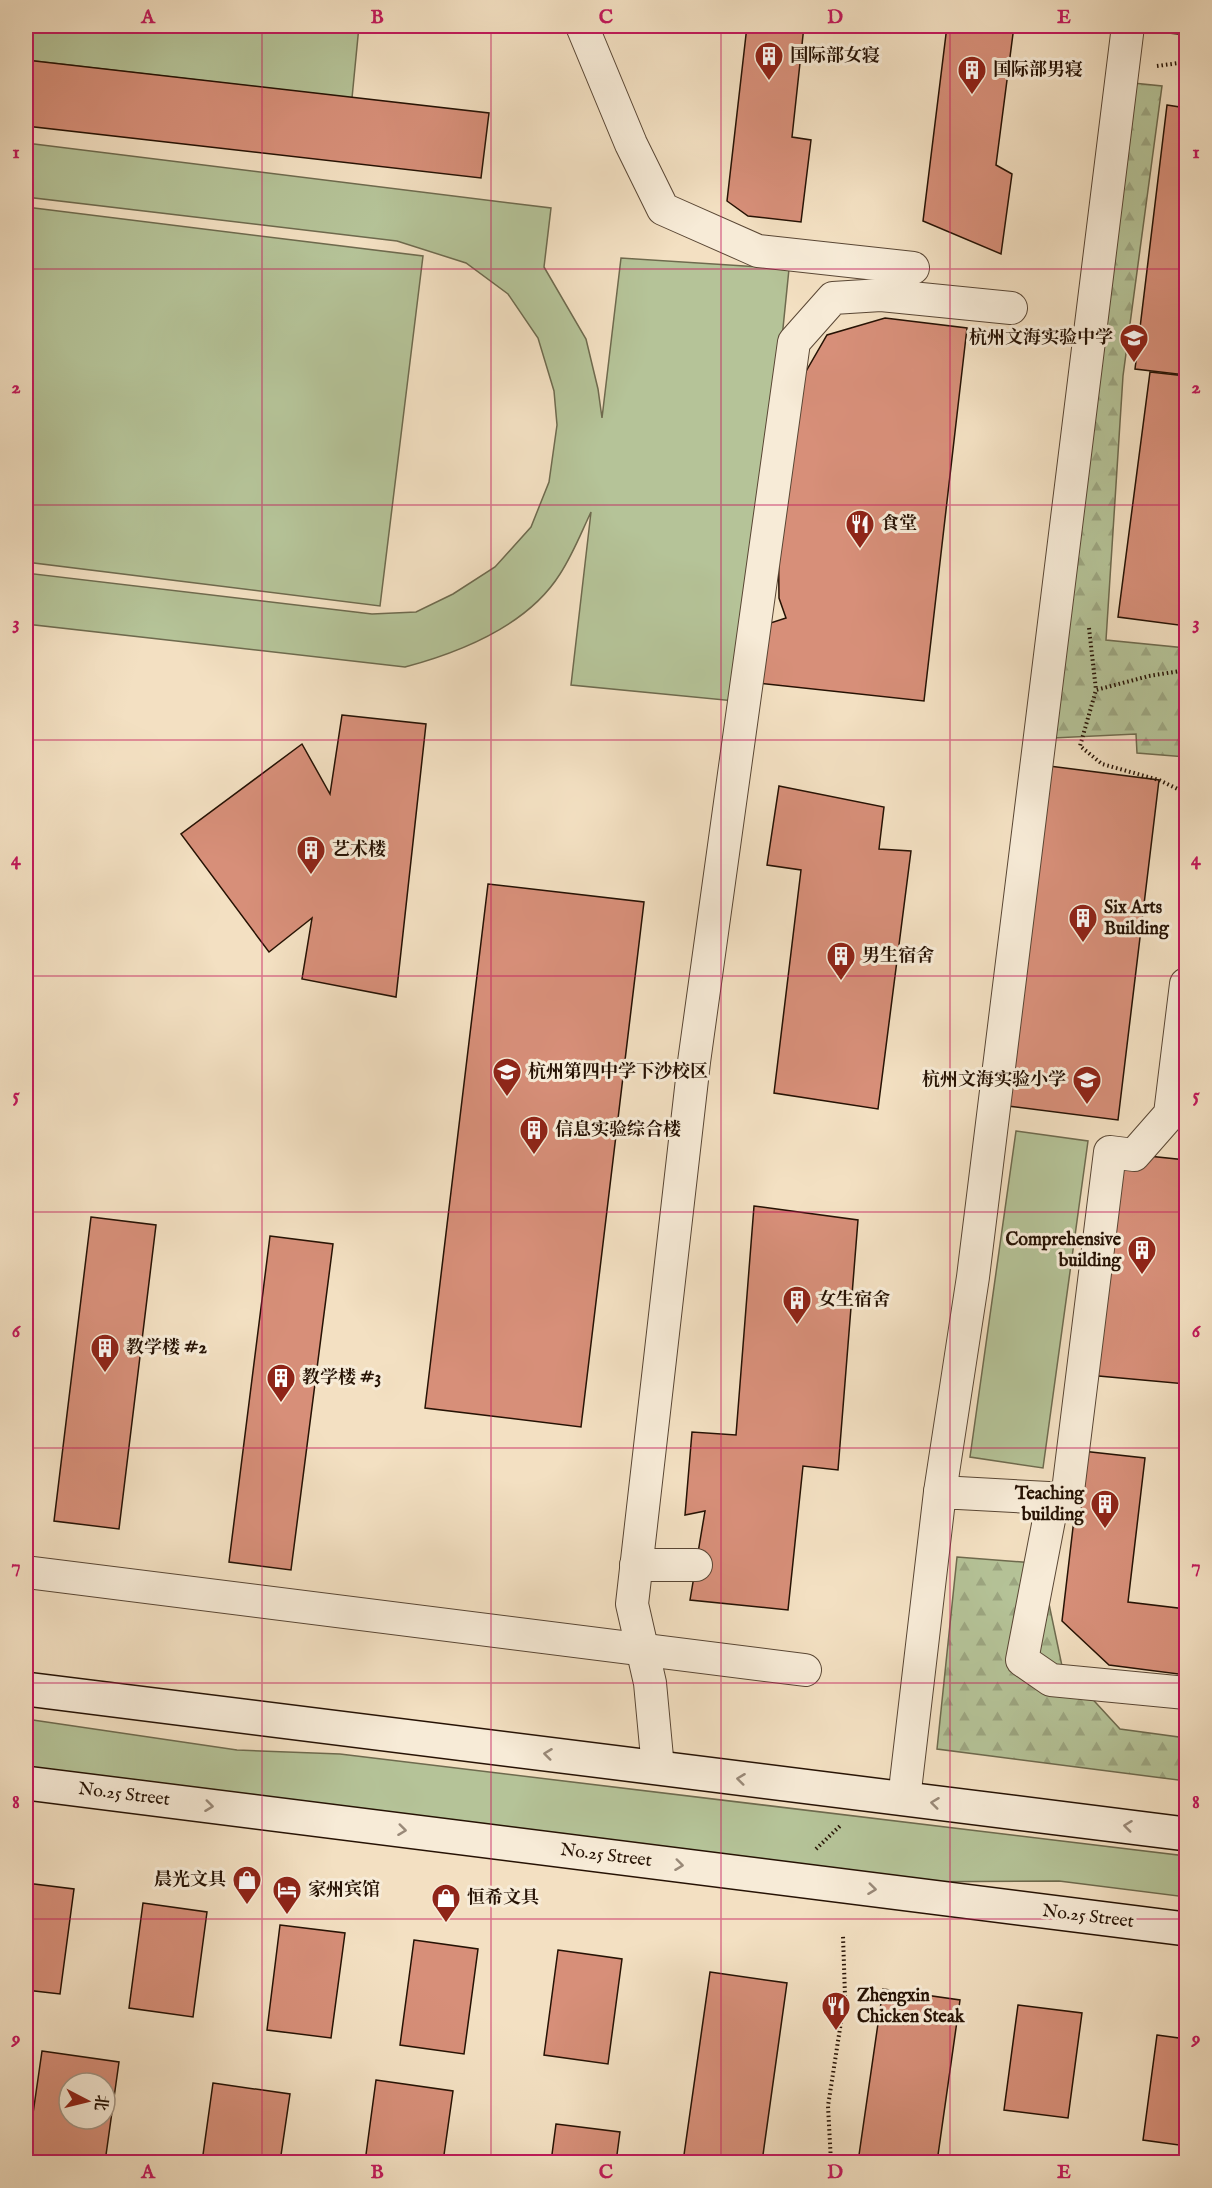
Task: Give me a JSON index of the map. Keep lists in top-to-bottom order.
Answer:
{
  "streets": {
    "main road": ["No.25 Street"]
  },
  "places": {
    "building": [
      "国际部女寝",
      "国际部男寝",
      "艺术楼",
      "Six Arts Building",
      "男生宿舍",
      "信息实验综合楼",
      "Comprehensive building",
      "女生宿舍",
      "教学楼 #2",
      "教学楼 #3",
      "Teaching building"
    ],
    "school or university": ["杭州文海实验中学", "杭州第四中学下沙校区", "杭州文海实验小学"],
    "restaurant": ["食堂", "Zhengxin Chicken Steak"],
    "shop": ["晨光文具", "恒希文具"],
    "hotel": ["家州宾馆"]
  },
  "north": "right",
  "grid": {
    "columns": [
      "A",
      "B",
      "C",
      "D",
      "E"
    ],
    "rows": [
      "1",
      "2",
      "3",
      "4",
      "5",
      "6",
      "7",
      "8",
      "9"
    ]
  }
}
